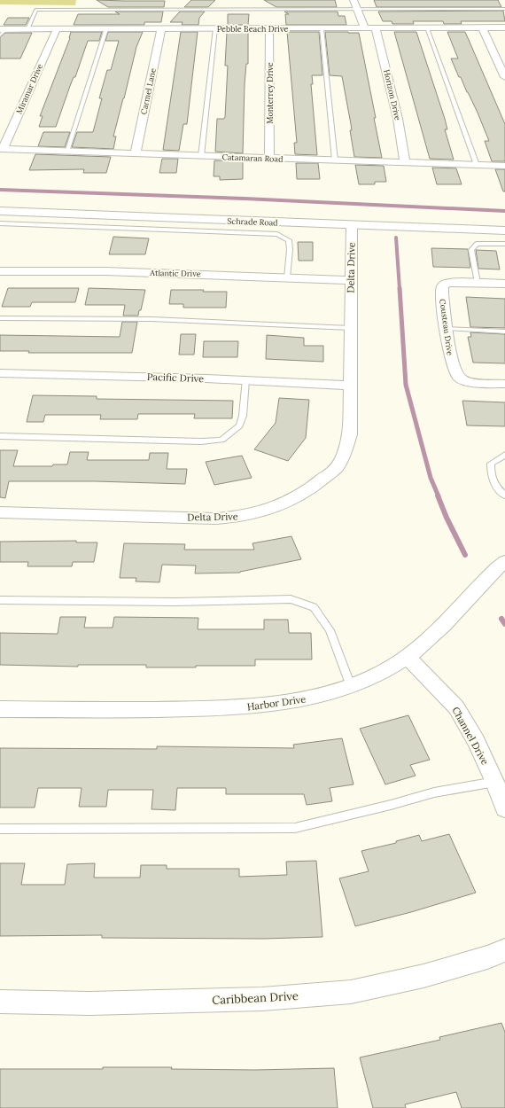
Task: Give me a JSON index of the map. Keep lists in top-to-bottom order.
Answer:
{
  "streets": {
    "street": [
      "Pebble Beach Drive",
      "Miramar Drive",
      "Carmel Lane",
      "Monterrey Drive",
      "Horizon Drive",
      "Catamaran Road",
      "Schrade Road",
      "Delta Drive",
      "Atlantic Drive",
      "Cousteau Drive",
      "Pacific Drive",
      "Harbor Drive",
      "Channel Drive",
      "Caribbean Drive"
    ]
  },
  "crossings": [
    ["Pebble Beach Drive", "Miramar Drive"],
    ["Pebble Beach Drive", "Carmel Lane"],
    ["Pebble Beach Drive", "Monterrey Drive"],
    ["Pebble Beach Drive", "Horizon Drive"],
    ["Miramar Drive", "Catamaran Road"],
    ["Carmel Lane", "Catamaran Road"],
    ["Monterrey Drive", "Catamaran Road"],
    ["Horizon Drive", "Catamaran Road"],
    ["Schrade Road", "Delta Drive"],
    ["Delta Drive", "Atlantic Drive"],
    ["Delta Drive", "Pacific Drive"],
    ["Harbor Drive", "Channel Drive"]
  ]
}
